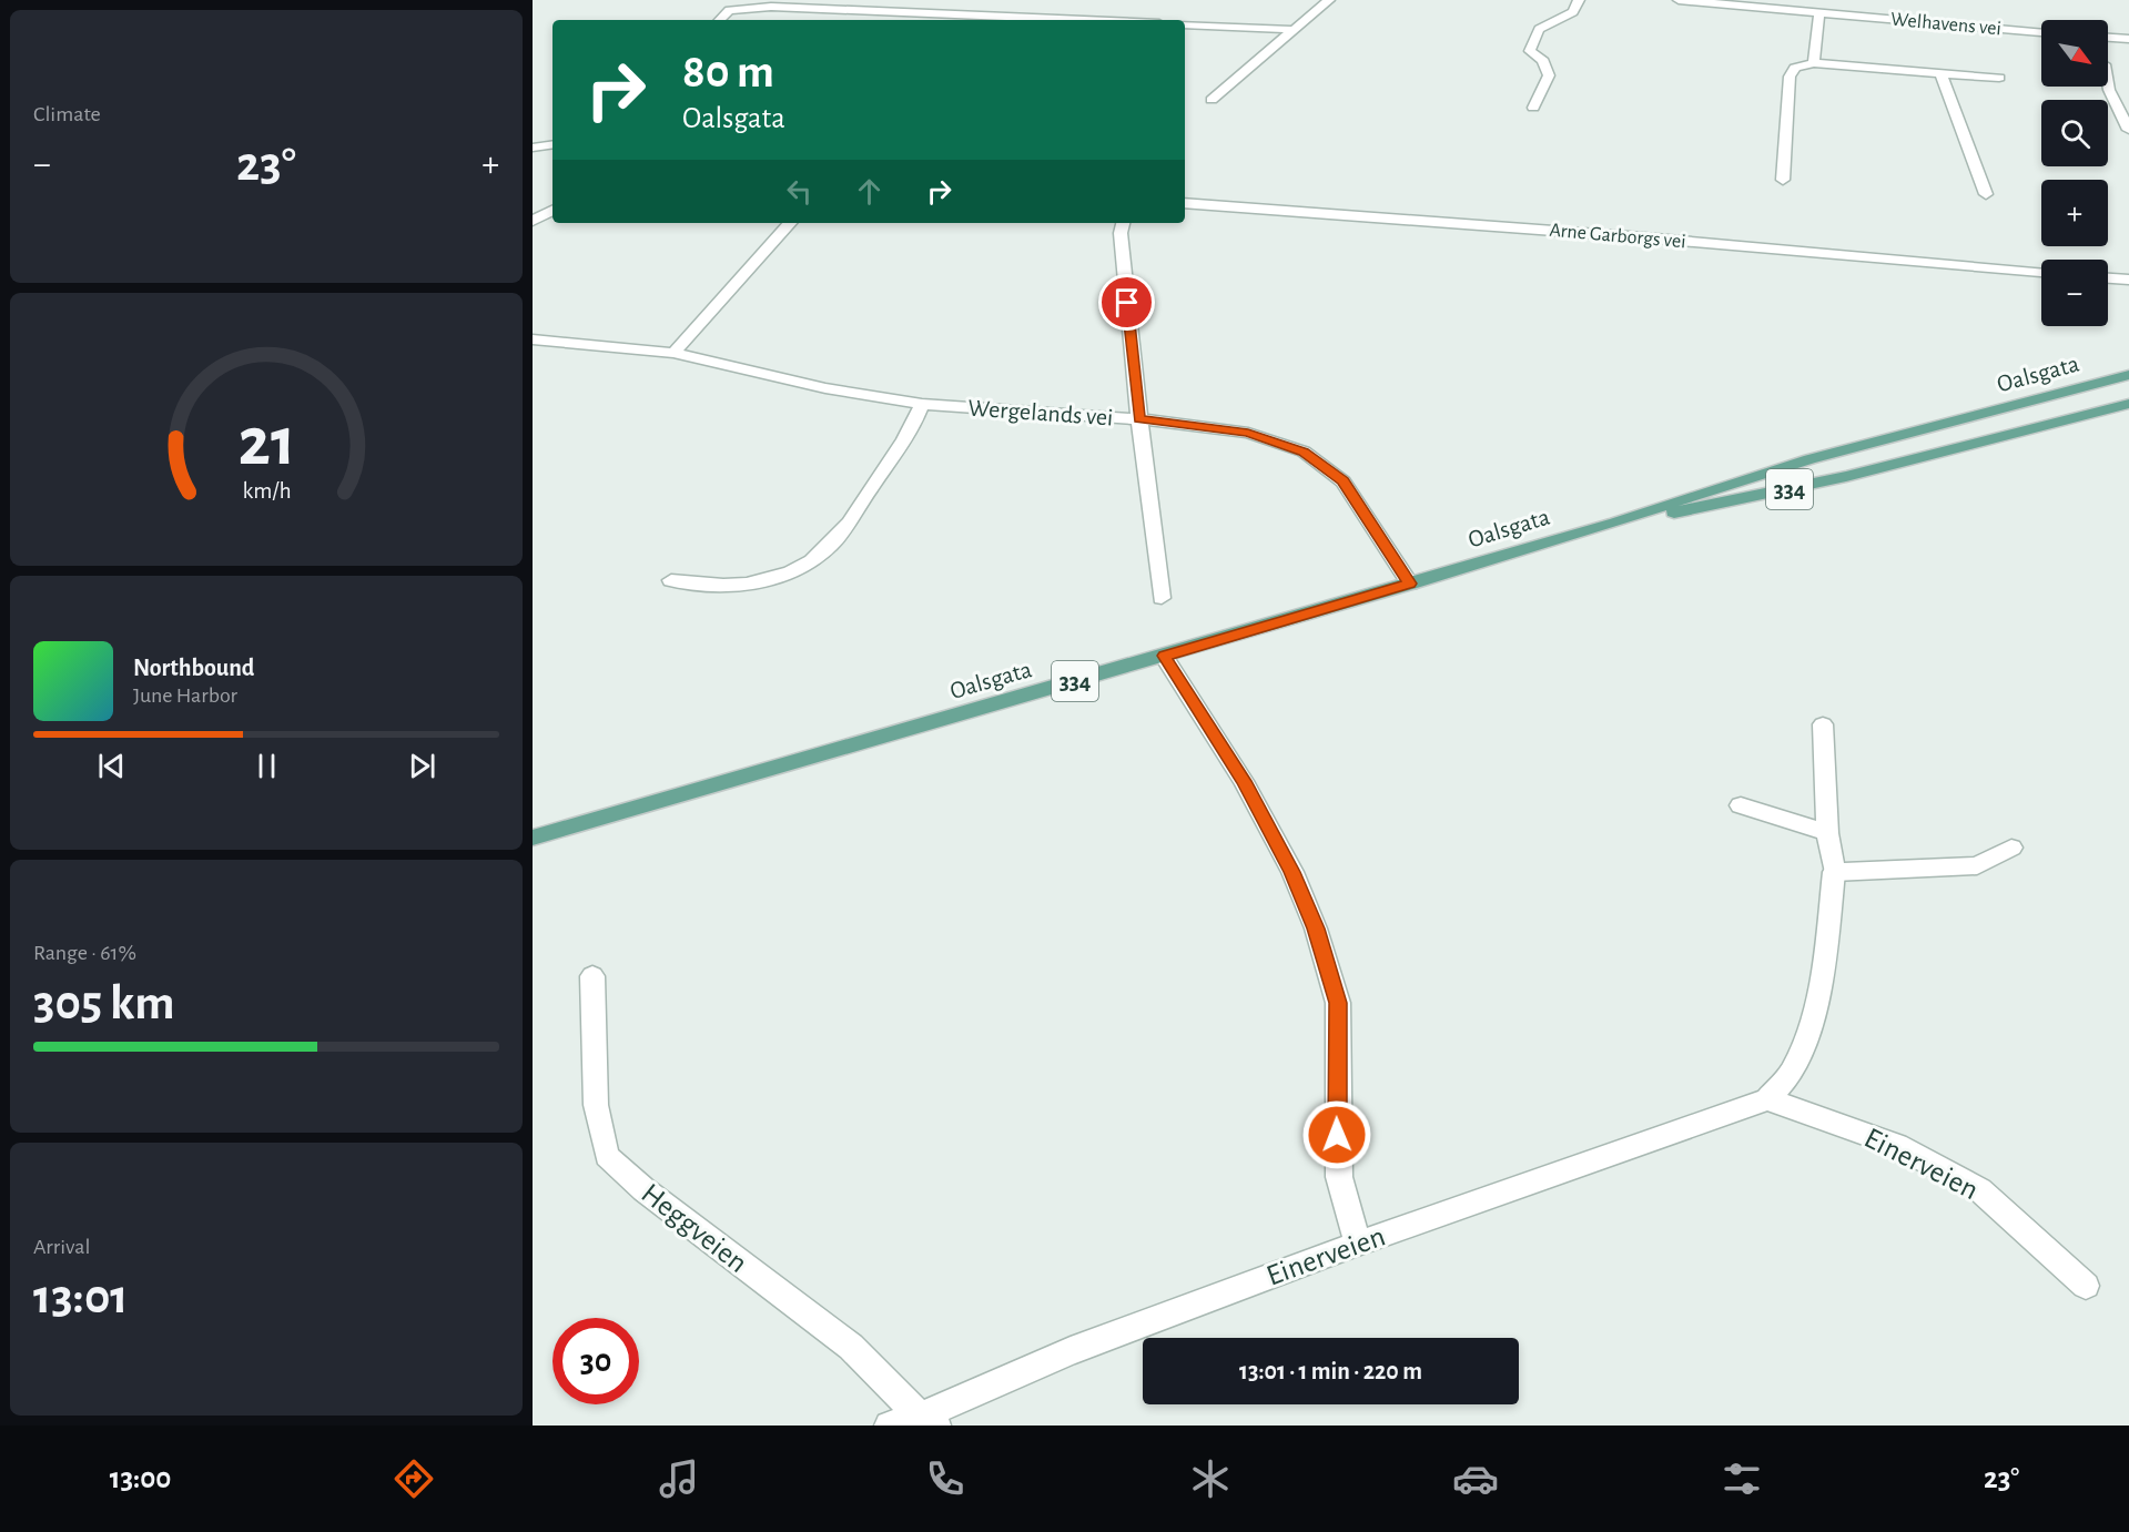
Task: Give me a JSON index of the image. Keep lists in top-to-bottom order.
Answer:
{
  "streets": {
    "main road": ["Oalsgata", "334"],
    "street": [
      "Welhavens vei",
      "Arne Garborgs vei",
      "Wergelands vei",
      "Einerveien",
      "Heggveien"
    ]
  },
  "crossings": [
    ["Oalsgata", "Wergelands vei"],
    ["Einerveien", "Heggveien"]
  ],
  "north": "bottom right",
  "page": {
    "tile": [
      "Climate",
      ["Range · 61%", "305 km"],
      ["Arrival", "13:01"]
    ],
    "map_buttons": ["+", "−"],
    "turn": ["80 m", "Oalsgata"],
    "heat": ["−", "23°", "+"],
    "song": ["Northbound", "June Harbor"],
    "limit": "30",
    "trip": "13:01 · 1 min · 220 m",
    "tabs": ["13:00", "23°"],
    "gauge": ["21", "km/h"]
  }
}
